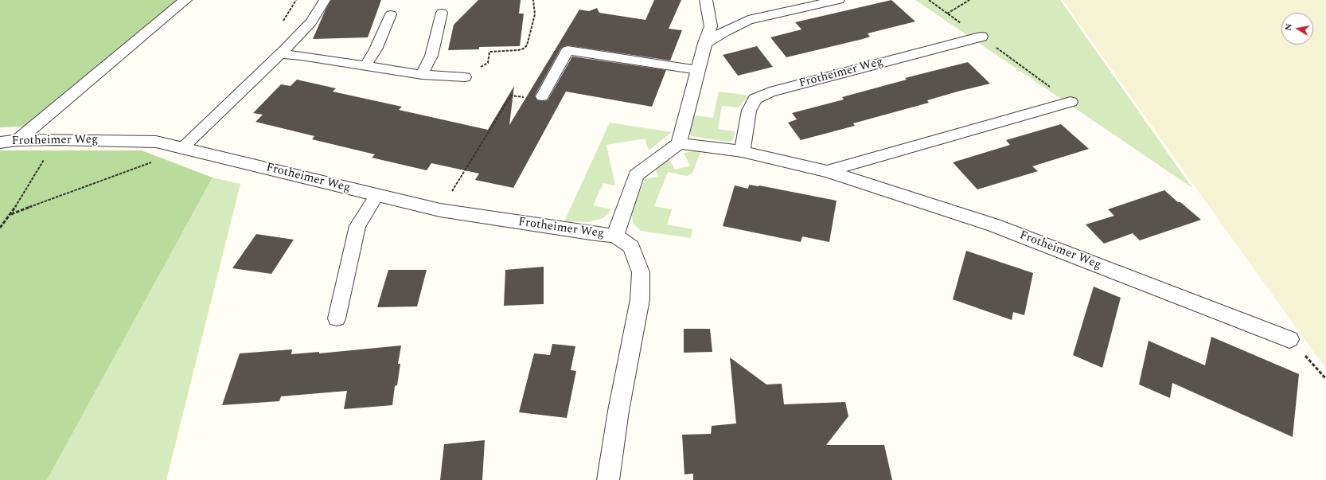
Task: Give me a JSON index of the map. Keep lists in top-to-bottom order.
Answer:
{
  "streets": {
    "street": ["Frotheimer Weg"]
  },
  "north": "left"
}
